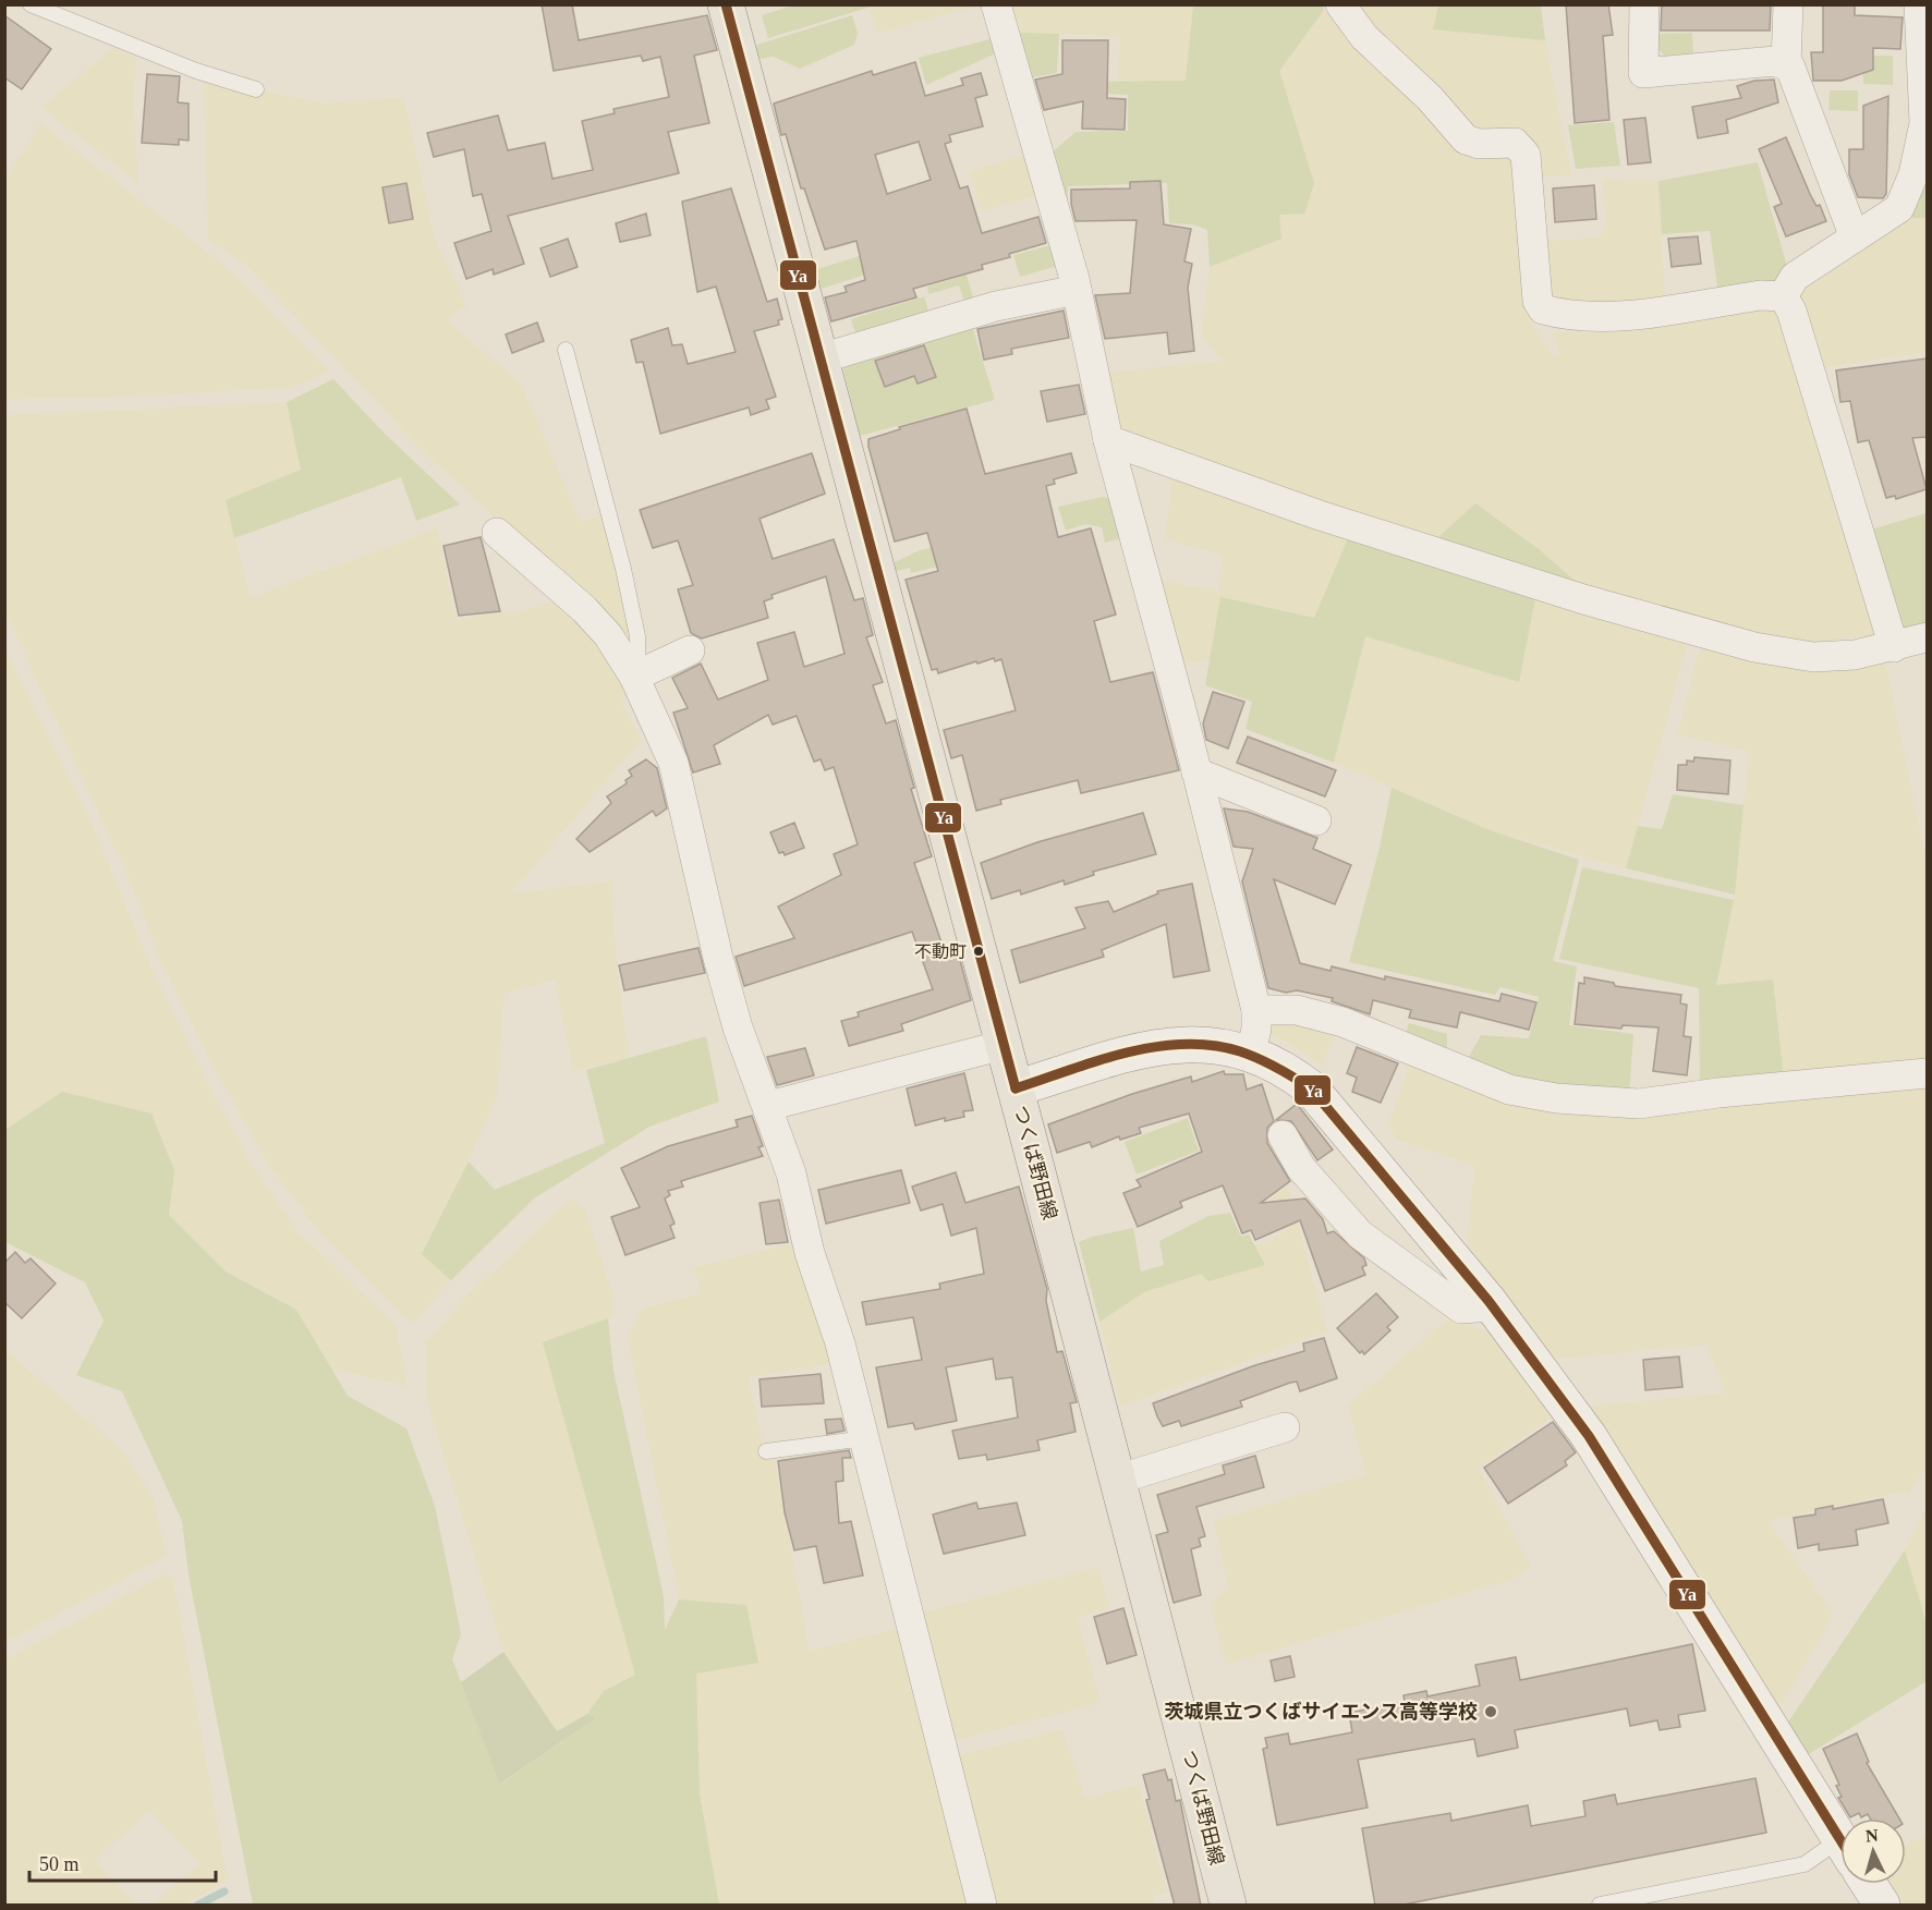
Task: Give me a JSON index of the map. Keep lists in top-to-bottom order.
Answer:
{
  "streets": {
    "main road": ["つくば野田線"]
  },
  "places": ["不動町", "茨城県立つくばサイエンス高等学校"],
  "lines": ["transit line Ya"],
  "scale_bar": "50 m",
  "north": "top"
}
